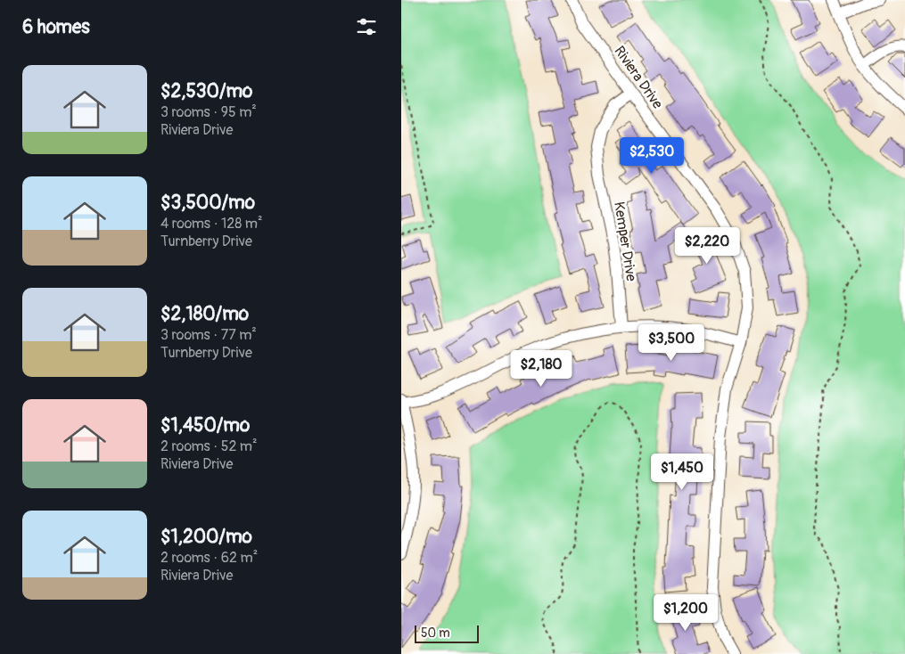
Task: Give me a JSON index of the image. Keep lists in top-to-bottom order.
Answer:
{
  "streets": {
    "street": ["Riviera Drive", "Kemper Drive"]
  },
  "crossings": [
    ["Riviera Drive", "Kemper Drive"]
  ],
  "scale_bar": "50 m",
  "page": {
    "heading": "6 homes",
    "list": [
      {
        "name": "$2,530/mo",
        "note": "3 rooms · 95 m² · Riviera Drive"
      },
      {
        "name": "$3,500/mo",
        "note": "4 rooms · 128 m² · Turnberry Drive"
      },
      {
        "name": "$2,180/mo",
        "note": "3 rooms · 77 m² · Turnberry Drive"
      },
      {
        "name": "$1,450/mo",
        "note": "2 rooms · 52 m² · Riviera Drive"
      },
      {
        "name": "$1,200/mo",
        "note": "2 rooms · 62 m² · Riviera Drive"
      }
    ],
    "price": [
      "$2,530",
      "$2,220",
      "$3,500",
      "$2,180",
      "$1,450",
      "$1,200"
    ],
    "scale": "50 m"
  }
}
